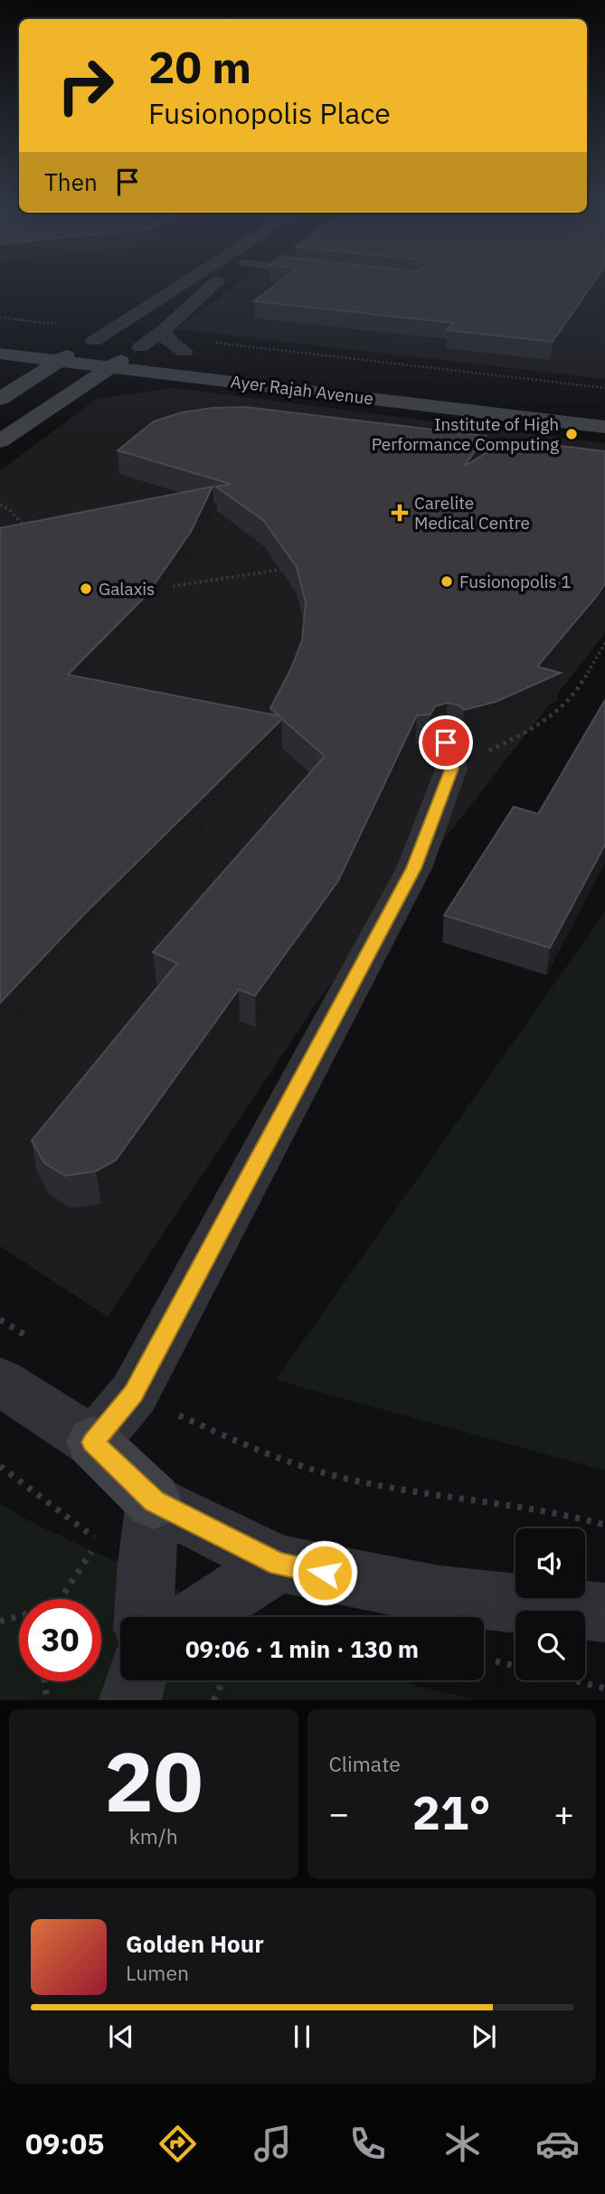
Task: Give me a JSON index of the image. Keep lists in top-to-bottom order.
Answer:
{
  "streets": {
    "street": ["Ayer Rajah Avenue"]
  },
  "places": {
    "other": ["Institute of High Performance Computing", "Fusionopolis 1", "Galaxis"],
    "health": ["Carelite Medical Centre"]
  },
  "page": {
    "turn": ["20 m", "Fusionopolis Place"],
    "then": "Then",
    "limit": "30",
    "trip": "09:06 · 1 min · 130 m",
    "tile": [
      ["20", "km/h"],
      "Climate"
    ],
    "heat": ["−", "21°", "+"],
    "song": ["Golden Hour", "Lumen"],
    "tabs": "09:05"
  }
}
